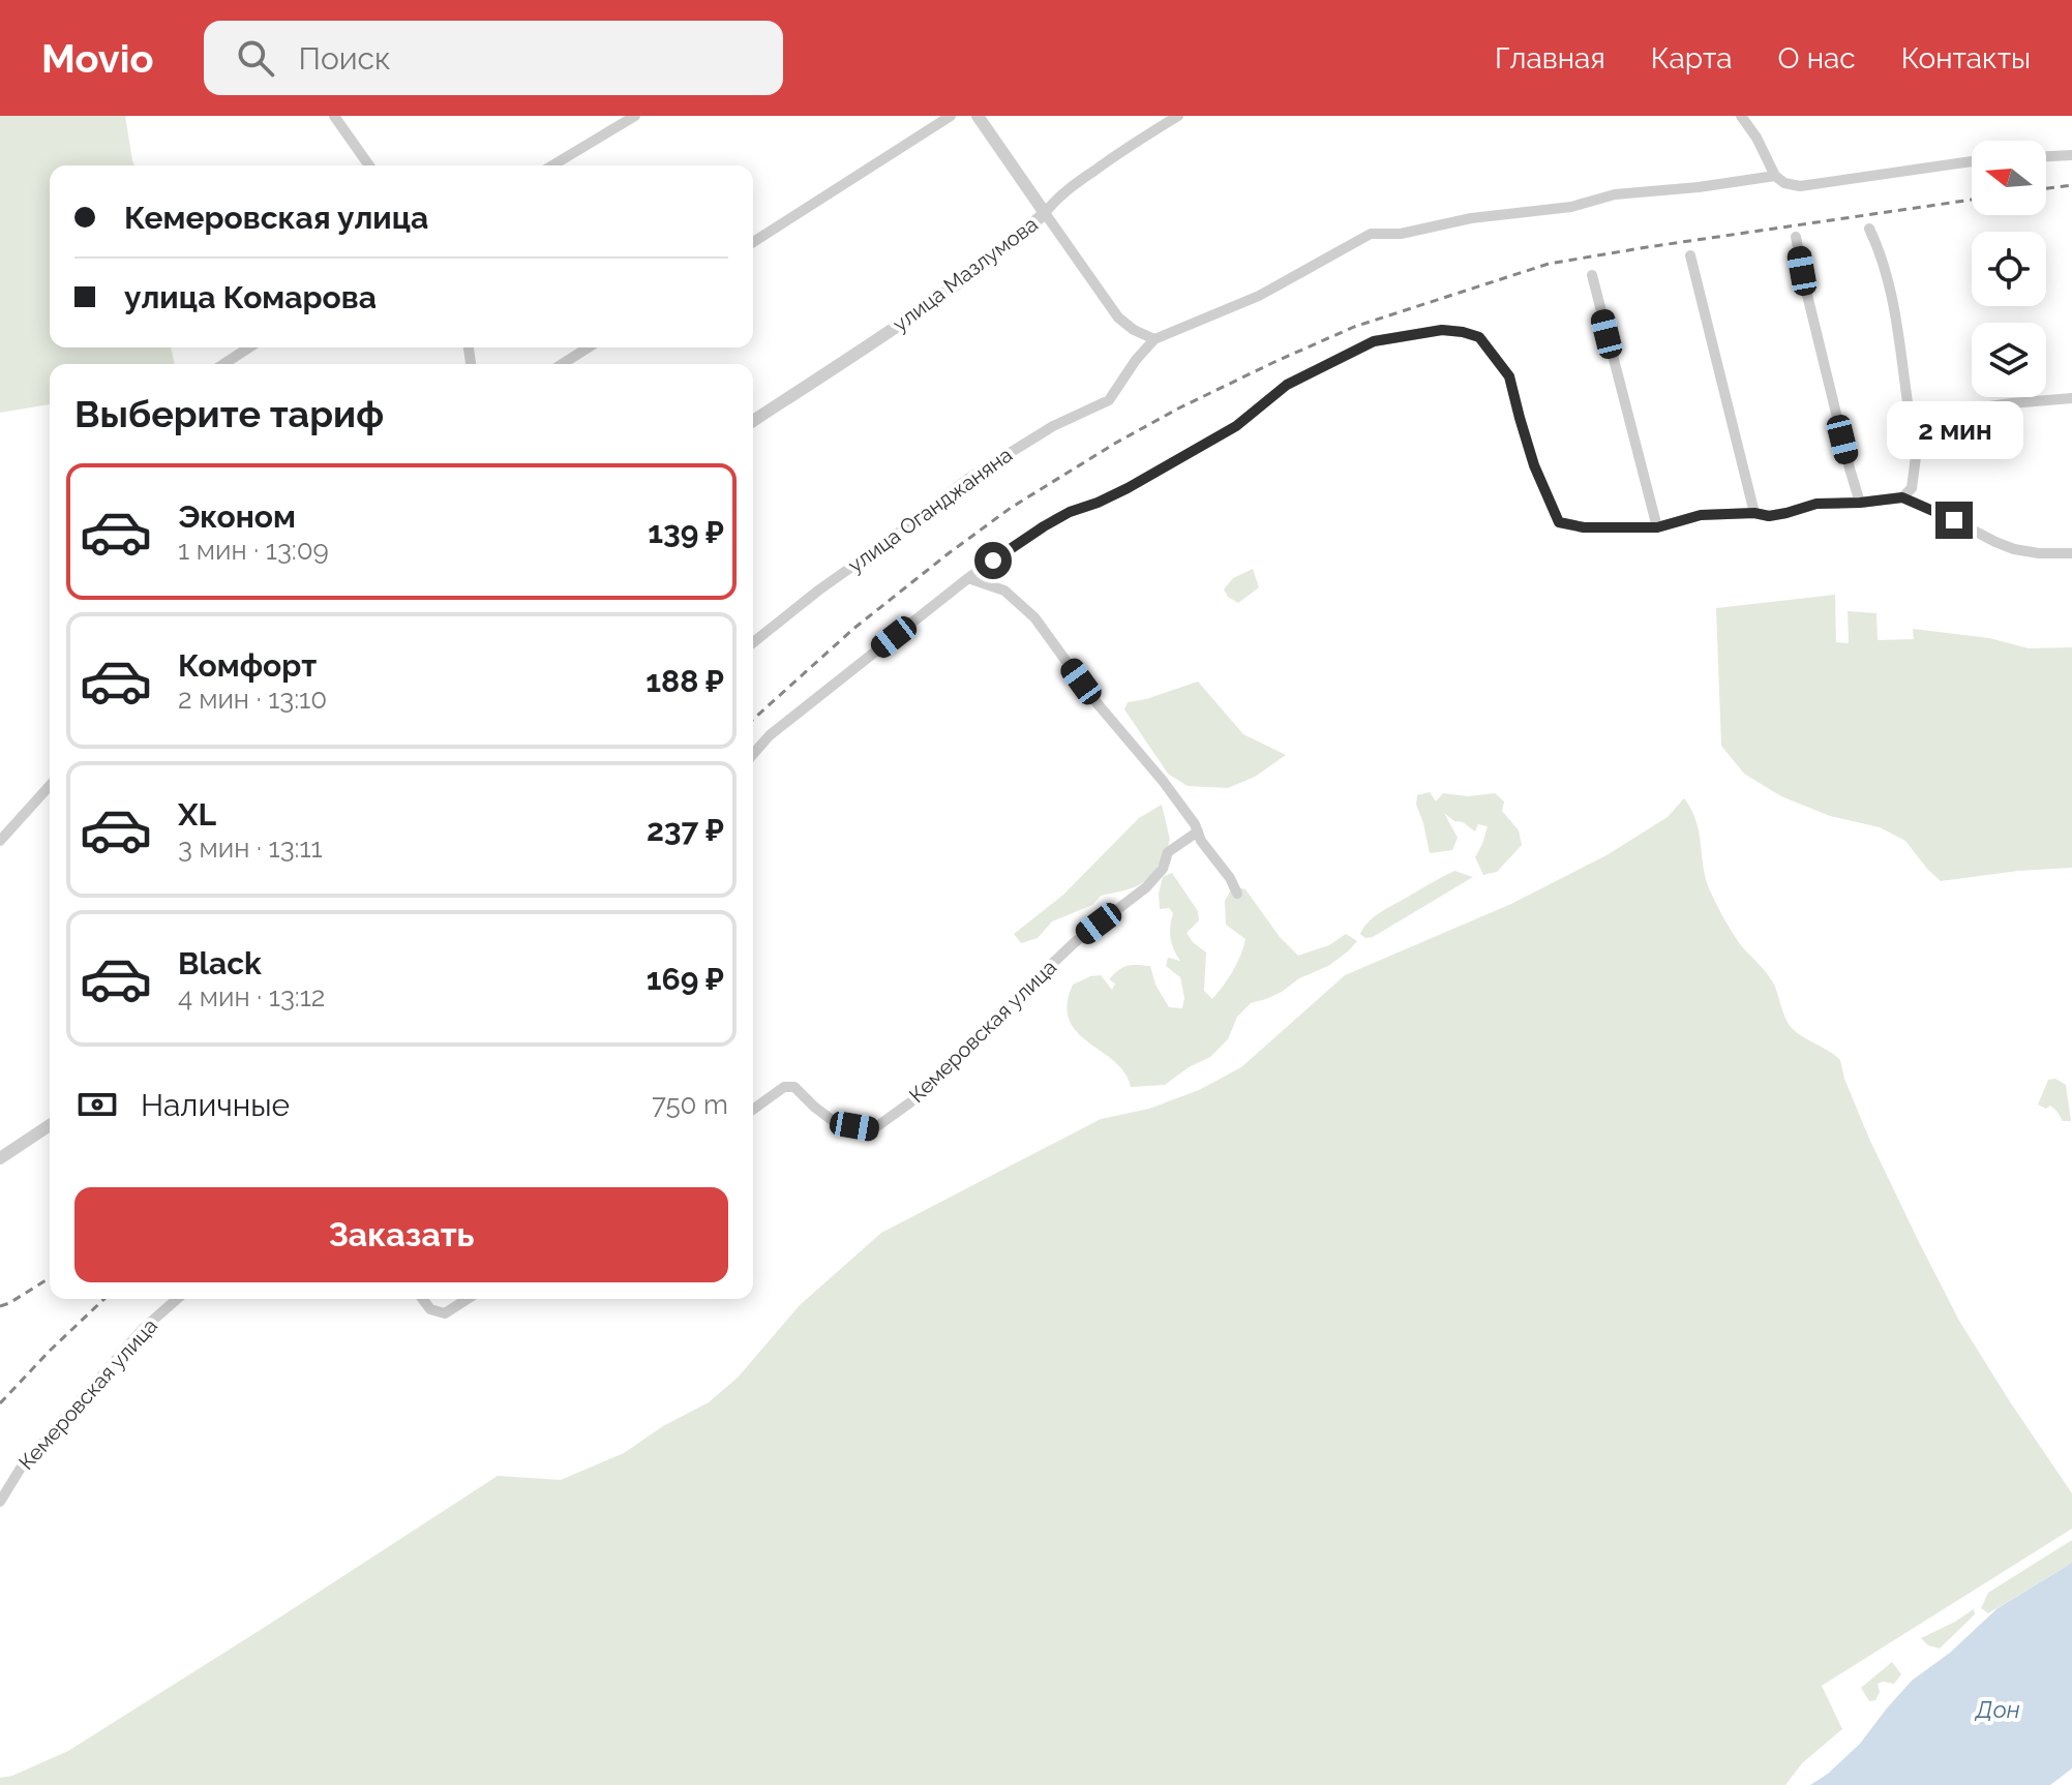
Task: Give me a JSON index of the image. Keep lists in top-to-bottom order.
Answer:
{
  "streets": {
    "street": ["улица Мазлумова", "улица Оганджаняна", "Кемеровская улица"]
  },
  "water": ["Дон"],
  "north": "left",
  "page": {
    "header": "Movio",
    "search": "Поиск",
    "nav": [
      "Главная",
      "Карта",
      "О нас",
      "Контакты"
    ],
    "banner": ["Кемеровская улица", "улица Комарова"],
    "heading": "Выберите тариф",
    "bubble": "2 мин",
    "list": [
      {
        "name": "Эконом",
        "note": "1 мин · 13:09",
        "value": "139 ₽"
      },
      {
        "name": "Комфорт",
        "note": "2 мин · 13:10",
        "value": "188 ₽"
      },
      {
        "name": "XL",
        "note": "3 мин · 13:11",
        "value": "237 ₽"
      },
      {
        "name": "Black",
        "note": "4 мин · 13:12",
        "value": "169 ₽"
      }
    ],
    "pay": ["Наличные", "750 m"],
    "buttons": "Заказать"
  }
}
